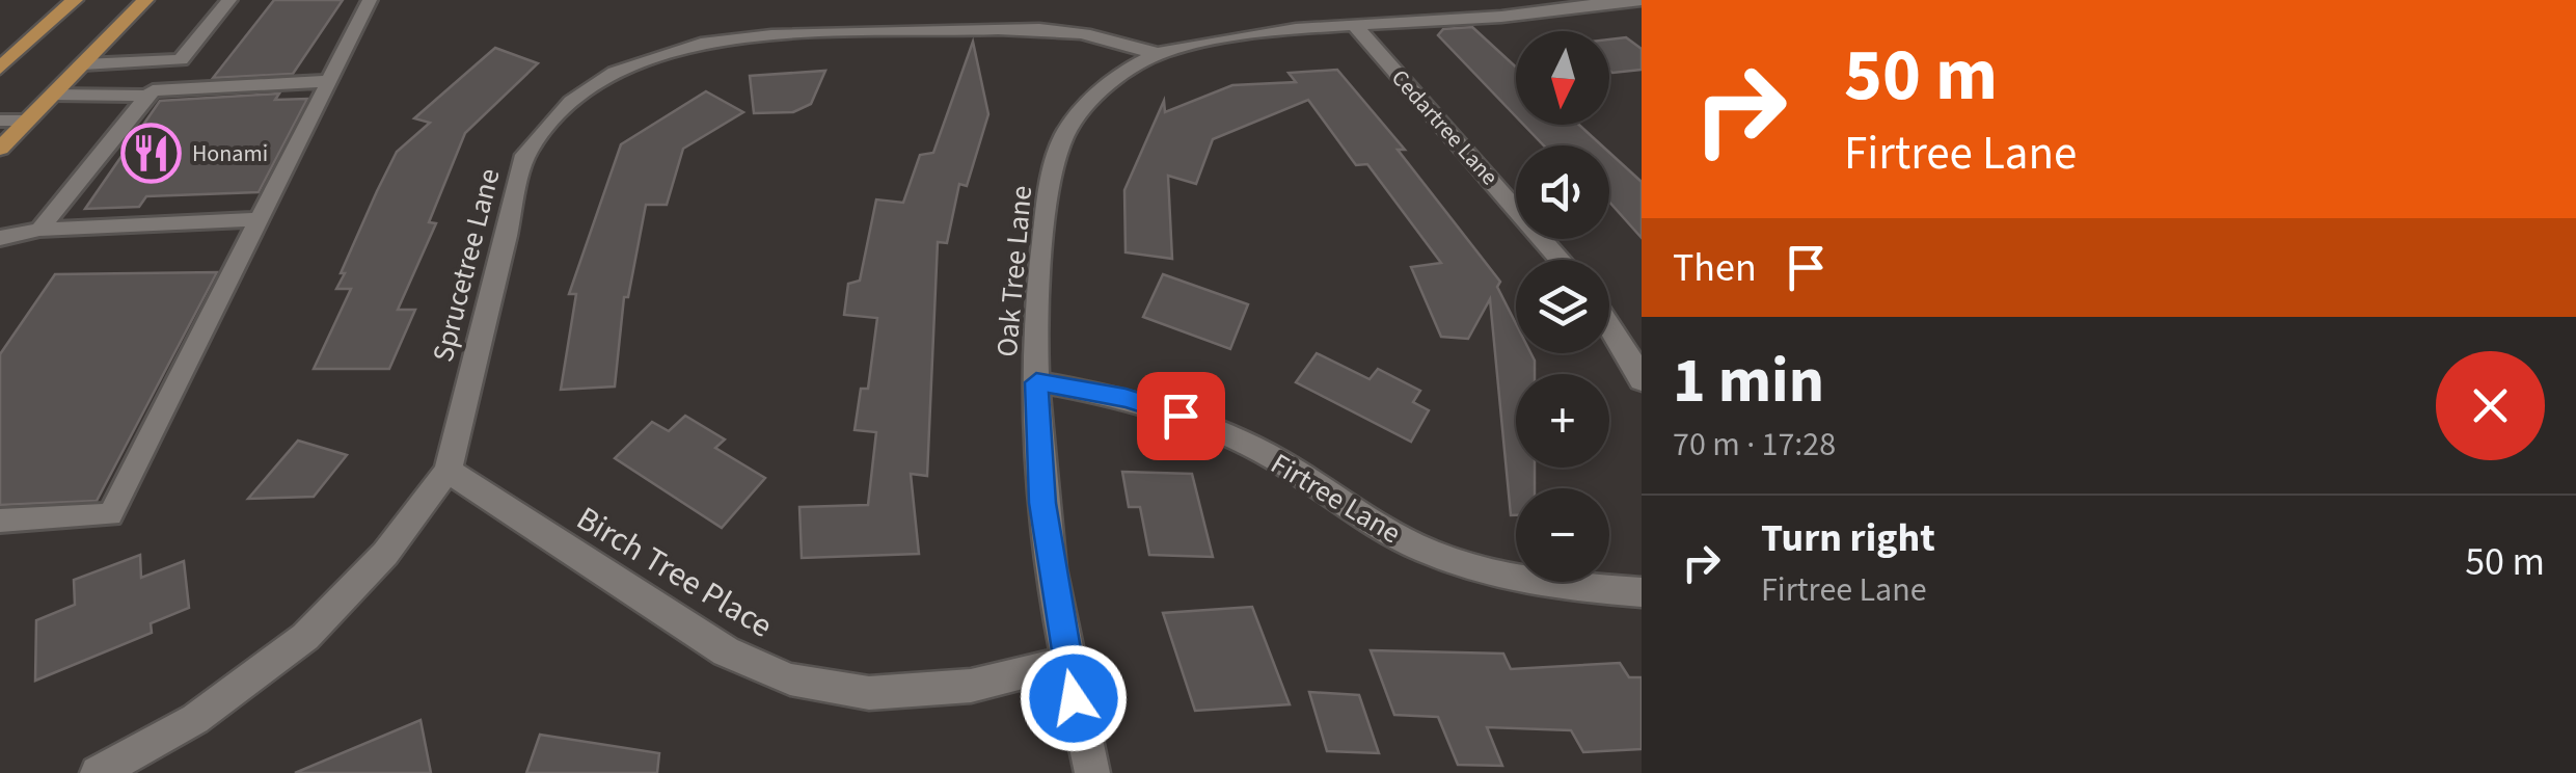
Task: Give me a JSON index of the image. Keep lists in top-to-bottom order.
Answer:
{
  "streets": {
    "street": [
      "Cedartree Lane",
      "Sprucetree Lane",
      "Oak Tree Lane",
      "Firtree Lane",
      "Birch Tree Place"
    ]
  },
  "crossings": [
    ["Cedartree Lane", "Oak Tree Lane"],
    ["Sprucetree Lane", "Oak Tree Lane"],
    ["Sprucetree Lane", "Birch Tree Place"],
    ["Oak Tree Lane", "Firtree Lane"],
    ["Oak Tree Lane", "Birch Tree Place"]
  ],
  "places": {
    "restaurant": ["Honami"]
  },
  "north": "bottom",
  "page": {
    "turn": ["50 m", "Firtree Lane"],
    "map_buttons": ["+", "−"],
    "then": "Then",
    "heading": ["1 min", "70 m · 17:28"],
    "list": [
      {
        "name": "Turn right",
        "note": "Firtree Lane",
        "value": "50 m"
      }
    ]
  }
}
